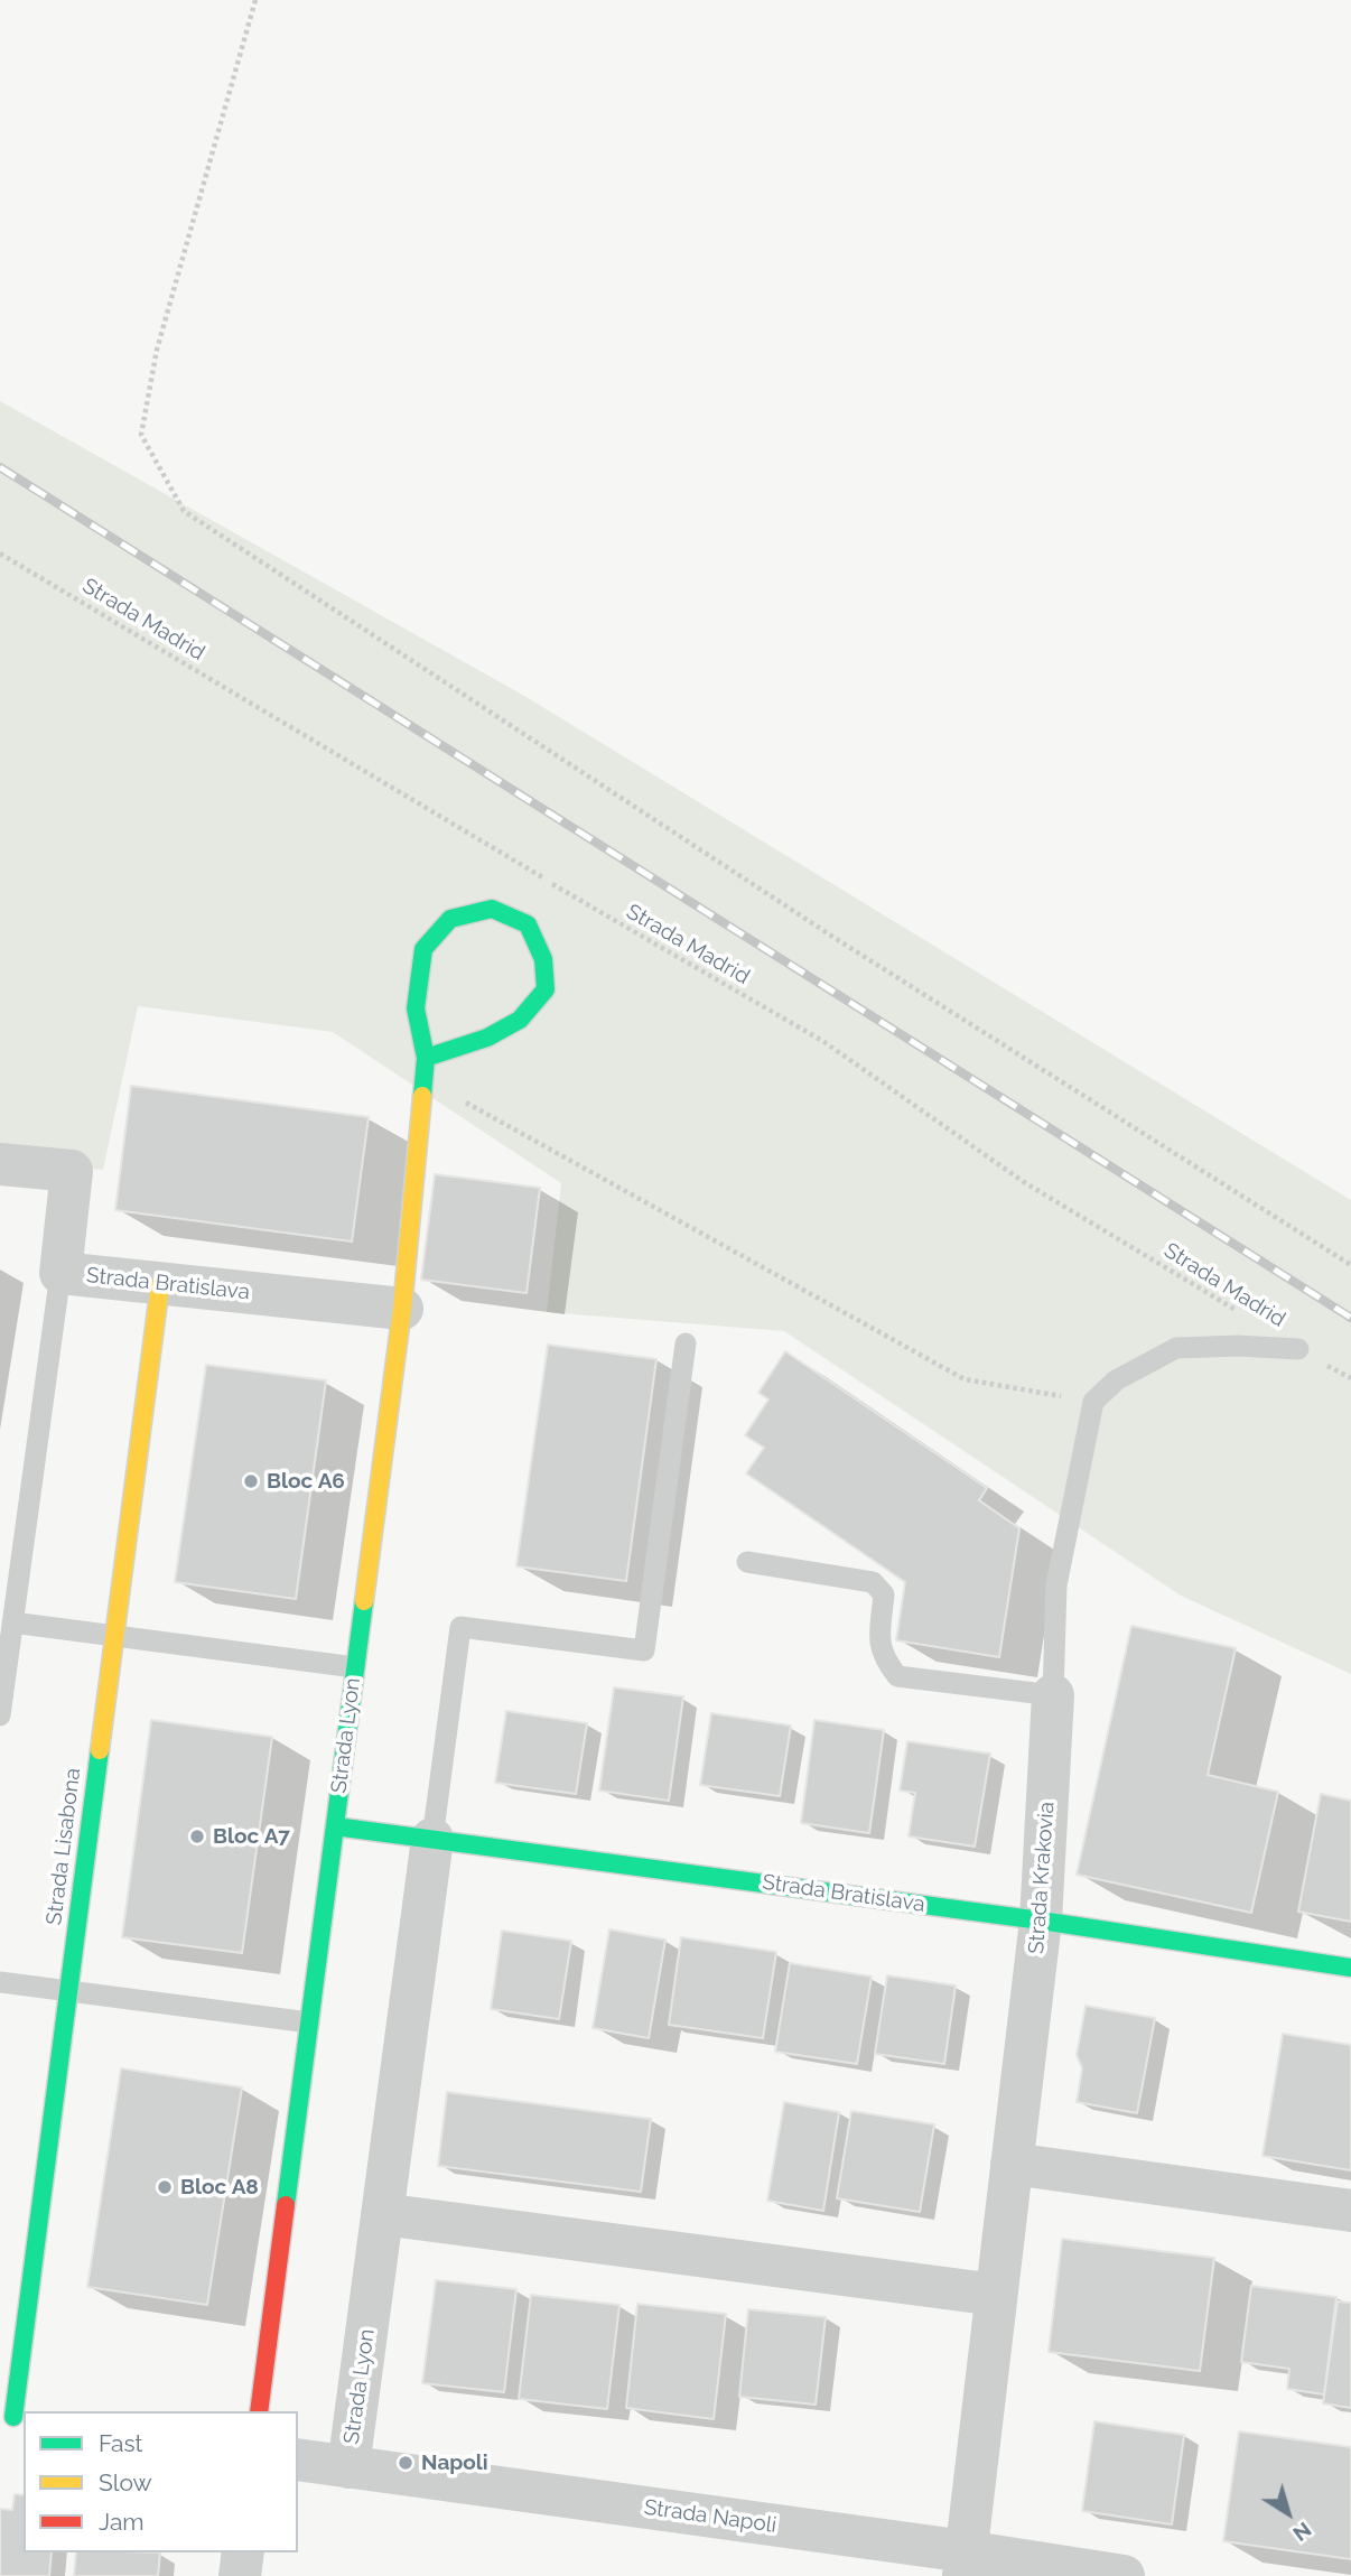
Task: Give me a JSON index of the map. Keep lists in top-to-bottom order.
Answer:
{
  "streets": {
    "street": [
      "Strada Bratislava",
      "Strada Lyon",
      "Strada Lisabona",
      "Strada Krakovia",
      "Strada Napoli"
    ],
    "path": ["Strada Madrid"]
  },
  "crossings": [
    ["Strada Bratislava", "Strada Lyon"],
    ["Strada Bratislava", "Strada Lisabona"],
    ["Strada Bratislava", "Strada Krakovia"],
    ["Strada Lyon", "Strada Napoli"],
    ["Strada Krakovia", "Strada Napoli"]
  ],
  "places": [
    "Bloc A6",
    "Bloc A7",
    "Bloc A8",
    "Napoli"
  ],
  "legend": ["Fast", "Slow", "Jam"],
  "north": "bottom right"
}
